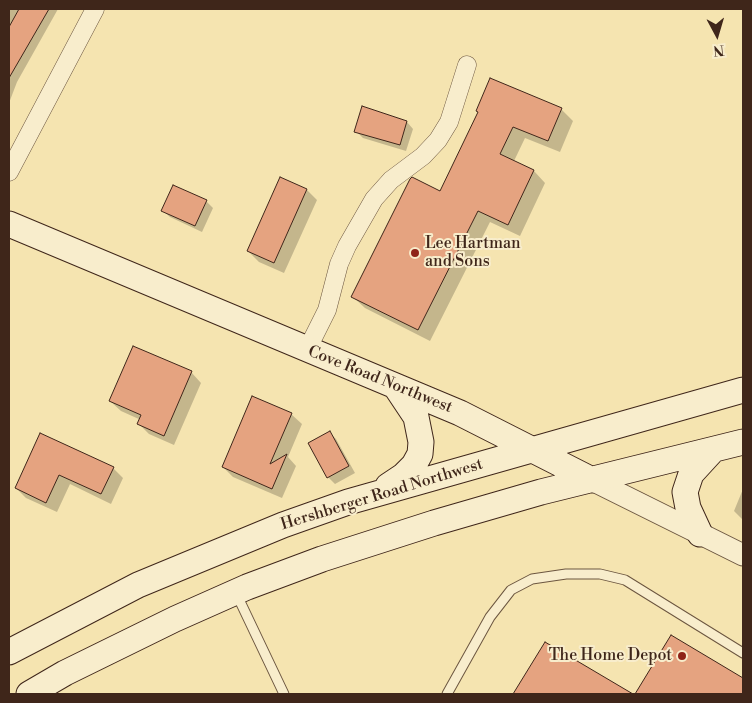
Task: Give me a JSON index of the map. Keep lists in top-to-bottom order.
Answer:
{
  "streets": {
    "main road": ["Cove Road Northwest", "Hershberger Road Northwest"]
  },
  "crossings": [
    ["Cove Road Northwest", "Hershberger Road Northwest"]
  ],
  "places": ["Lee Hartman and Sons", "The Home Depot"],
  "north": "bottom"
}
